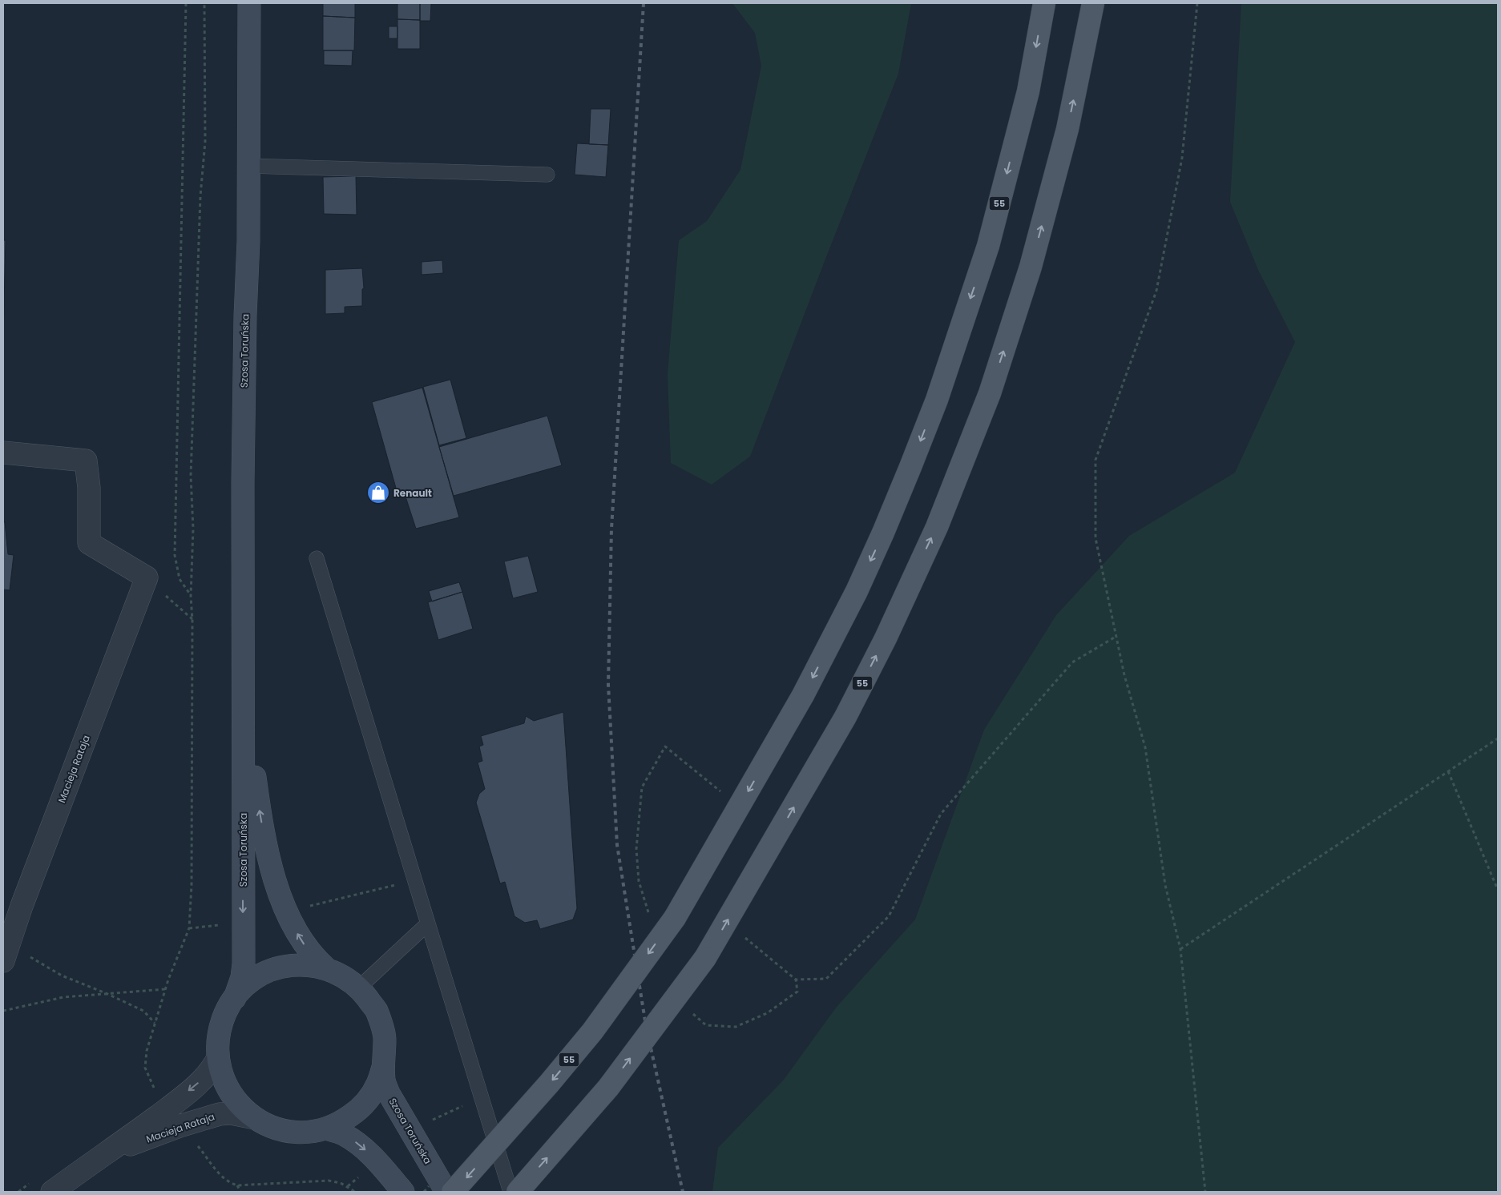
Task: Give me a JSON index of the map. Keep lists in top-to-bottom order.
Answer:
{
  "streets": {
    "main road": ["55", "Szosa Toruńska"],
    "street": ["Macieja Rataja"]
  },
  "places": {
    "shop": ["Renault"]
  }
}
